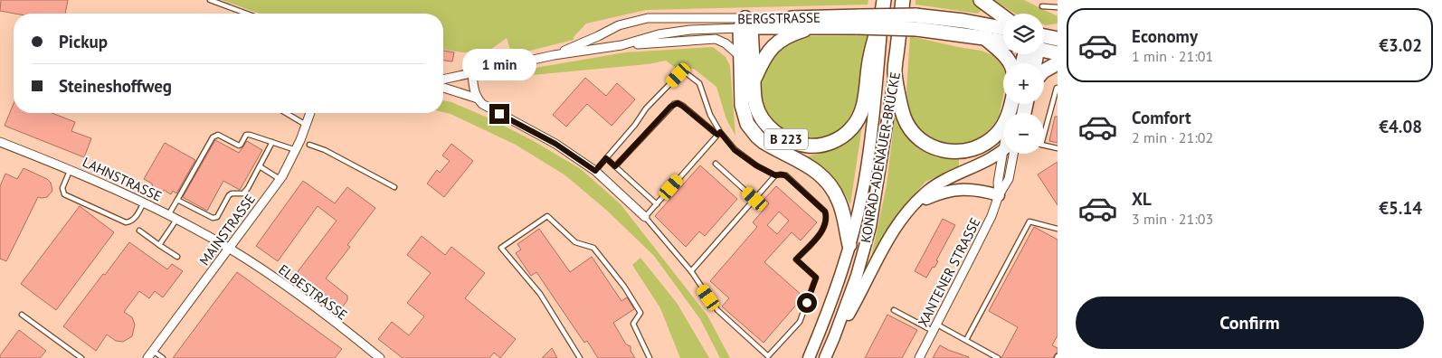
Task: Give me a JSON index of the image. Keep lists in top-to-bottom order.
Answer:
{
  "streets": {
    "main road": ["BERGSTRASSE", "B 223", "KONRAD-ADENAUER-BRÜCKE"],
    "street": [
      "LAHNSTRASSE",
      "MAINSTRASSE",
      "XANTENER STRASSE",
      "ELBESTRASSE"
    ]
  },
  "crossings": [
    ["BERGSTRASSE", "B 223"],
    ["B 223", "KONRAD-ADENAUER-BRÜCKE"],
    ["LAHNSTRASSE", "MAINSTRASSE"],
    ["LAHNSTRASSE", "ELBESTRASSE"],
    ["MAINSTRASSE", "ELBESTRASSE"]
  ],
  "page": {
    "list": [
      {
        "name": "Economy",
        "note": "1 min · 21:01",
        "value": "€3.02"
      },
      {
        "name": "Comfort",
        "note": "2 min · 21:02",
        "value": "€4.08"
      },
      {
        "name": "XL",
        "note": "3 min · 21:03",
        "value": "€5.14"
      }
    ],
    "map_buttons": ["+", "−"],
    "banner": ["Pickup", "Steineshoffweg"],
    "bubble": "1 min",
    "buttons": "Confirm"
  }
}
